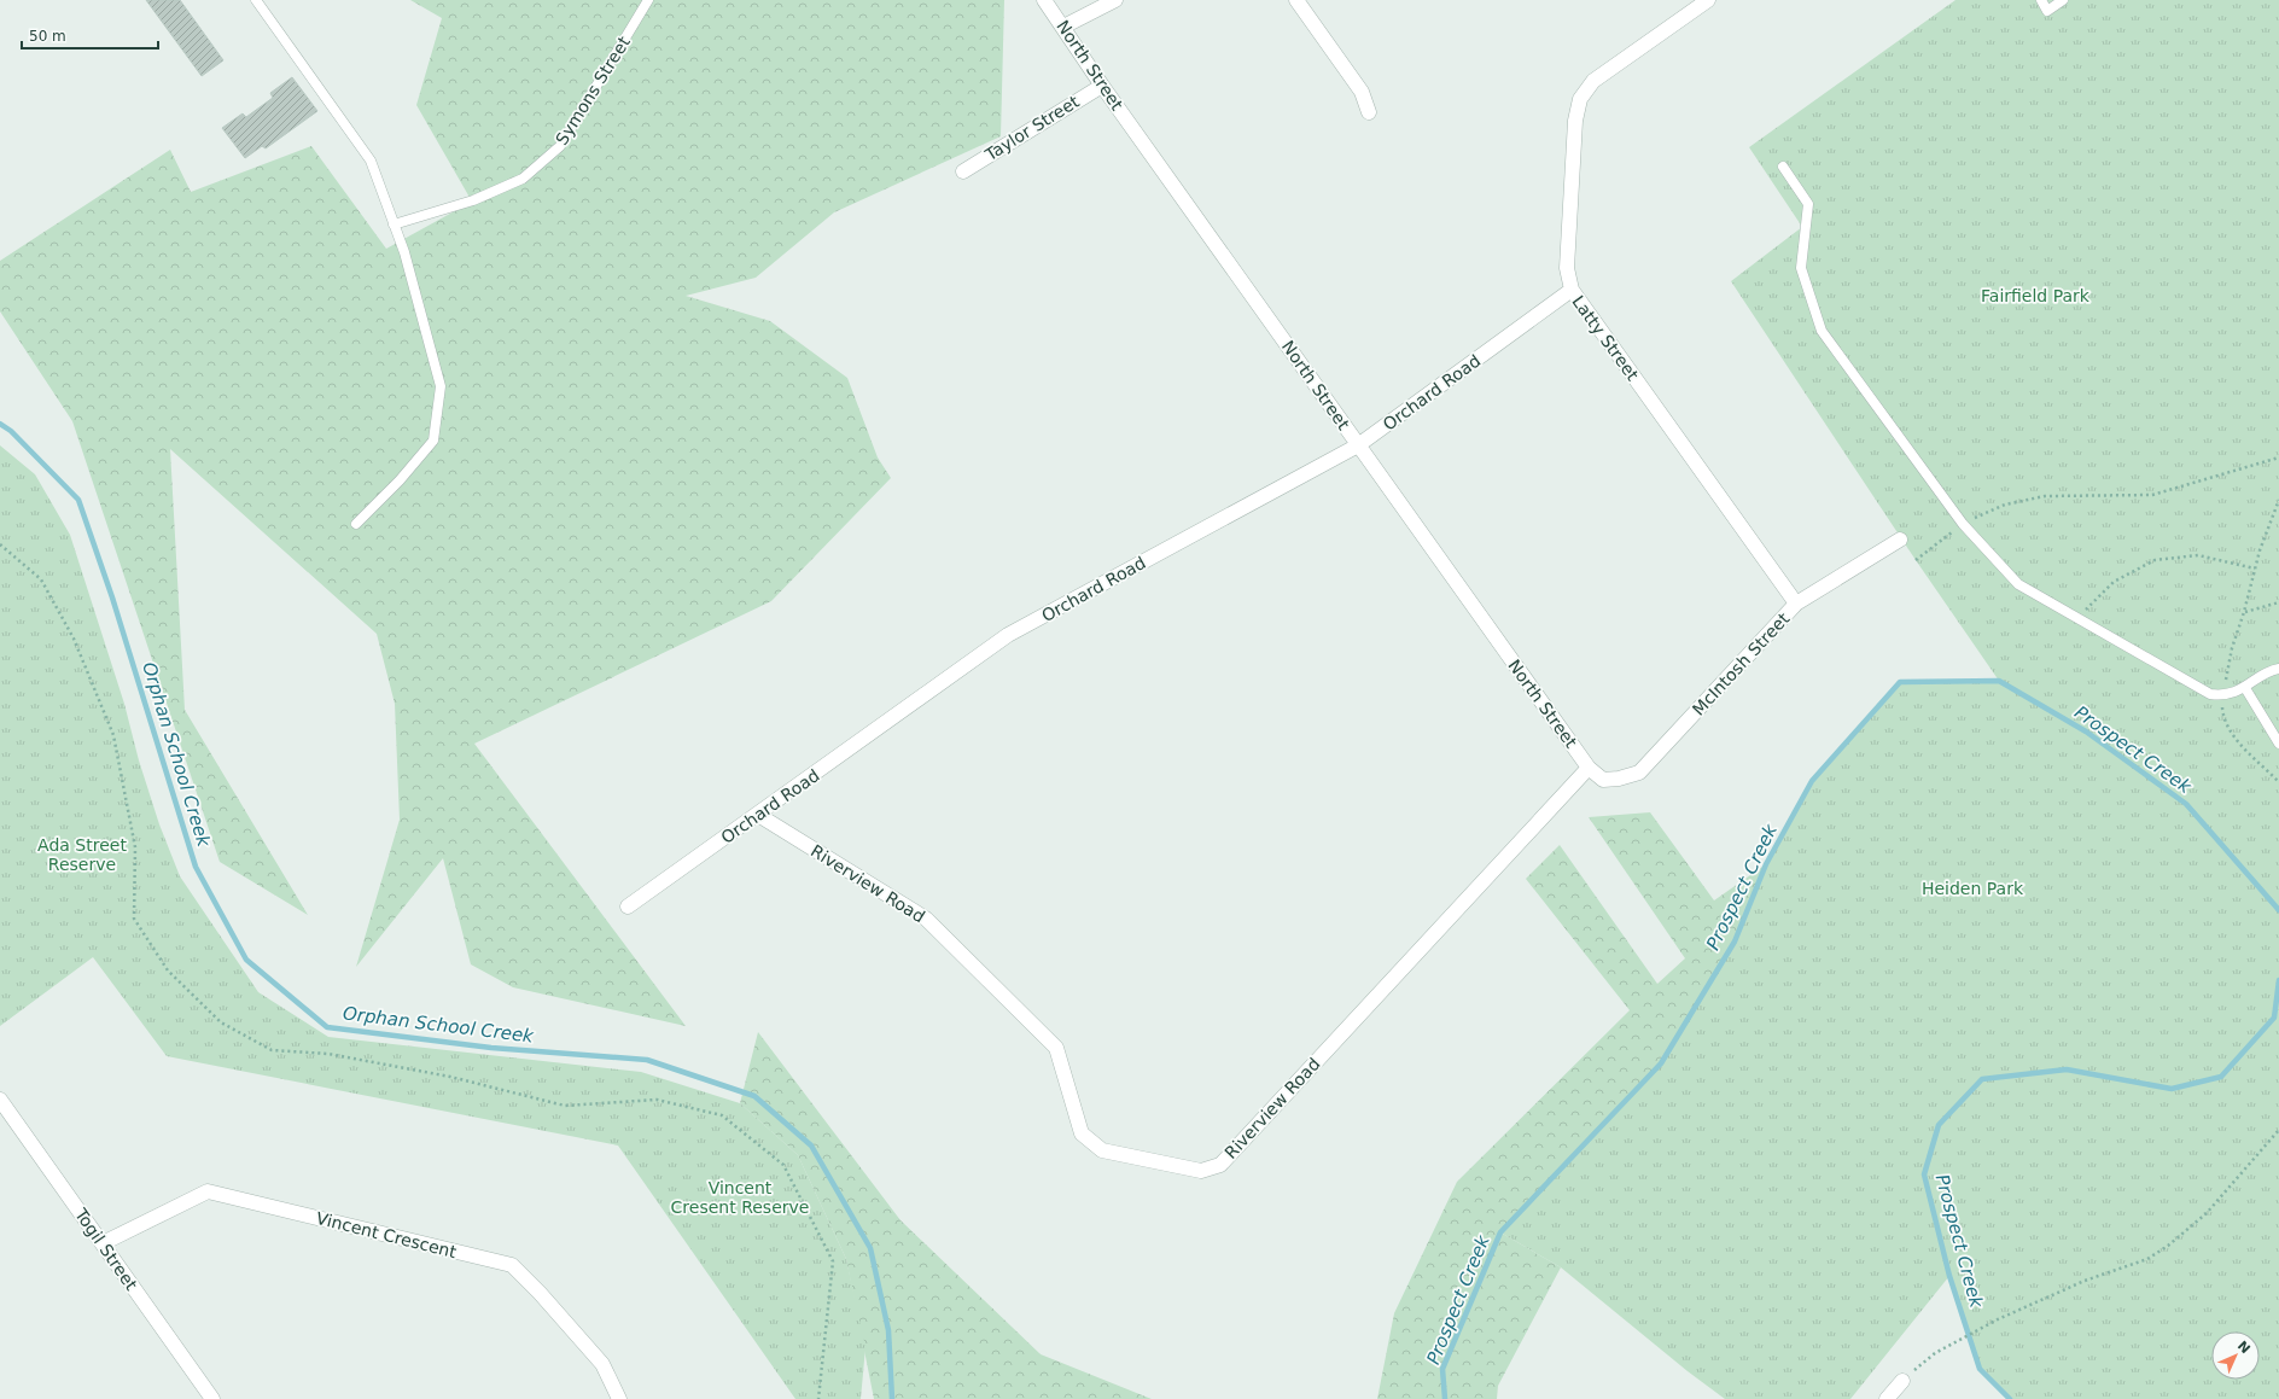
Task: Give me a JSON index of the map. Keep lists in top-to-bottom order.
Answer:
{
  "streets": {
    "street": [
      "North Street",
      "Taylor Street",
      "Latty Street",
      "Orchard Road",
      "McIntosh Street",
      "Riverview Road",
      "Vincent Crescent",
      "Togil Street"
    ],
    "lane": ["Symons Street"]
  },
  "crossings": [
    ["North Street", "Taylor Street"],
    ["North Street", "Orchard Road"],
    ["North Street", "McIntosh Street"],
    ["North Street", "Riverview Road"],
    ["Latty Street", "Orchard Road"],
    ["Latty Street", "McIntosh Street"],
    ["Orchard Road", "Riverview Road"],
    ["McIntosh Street", "Riverview Road"],
    ["Vincent Crescent", "Togil Street"]
  ],
  "water": ["Prospect Creek", "Orphan School Creek"],
  "parks": [
    "Fairfield Park",
    "Ada Street Reserve",
    "Heiden Park",
    "Vincent Cresent Reserve"
  ],
  "scale_bar": "50 m",
  "north": "top right"
}
